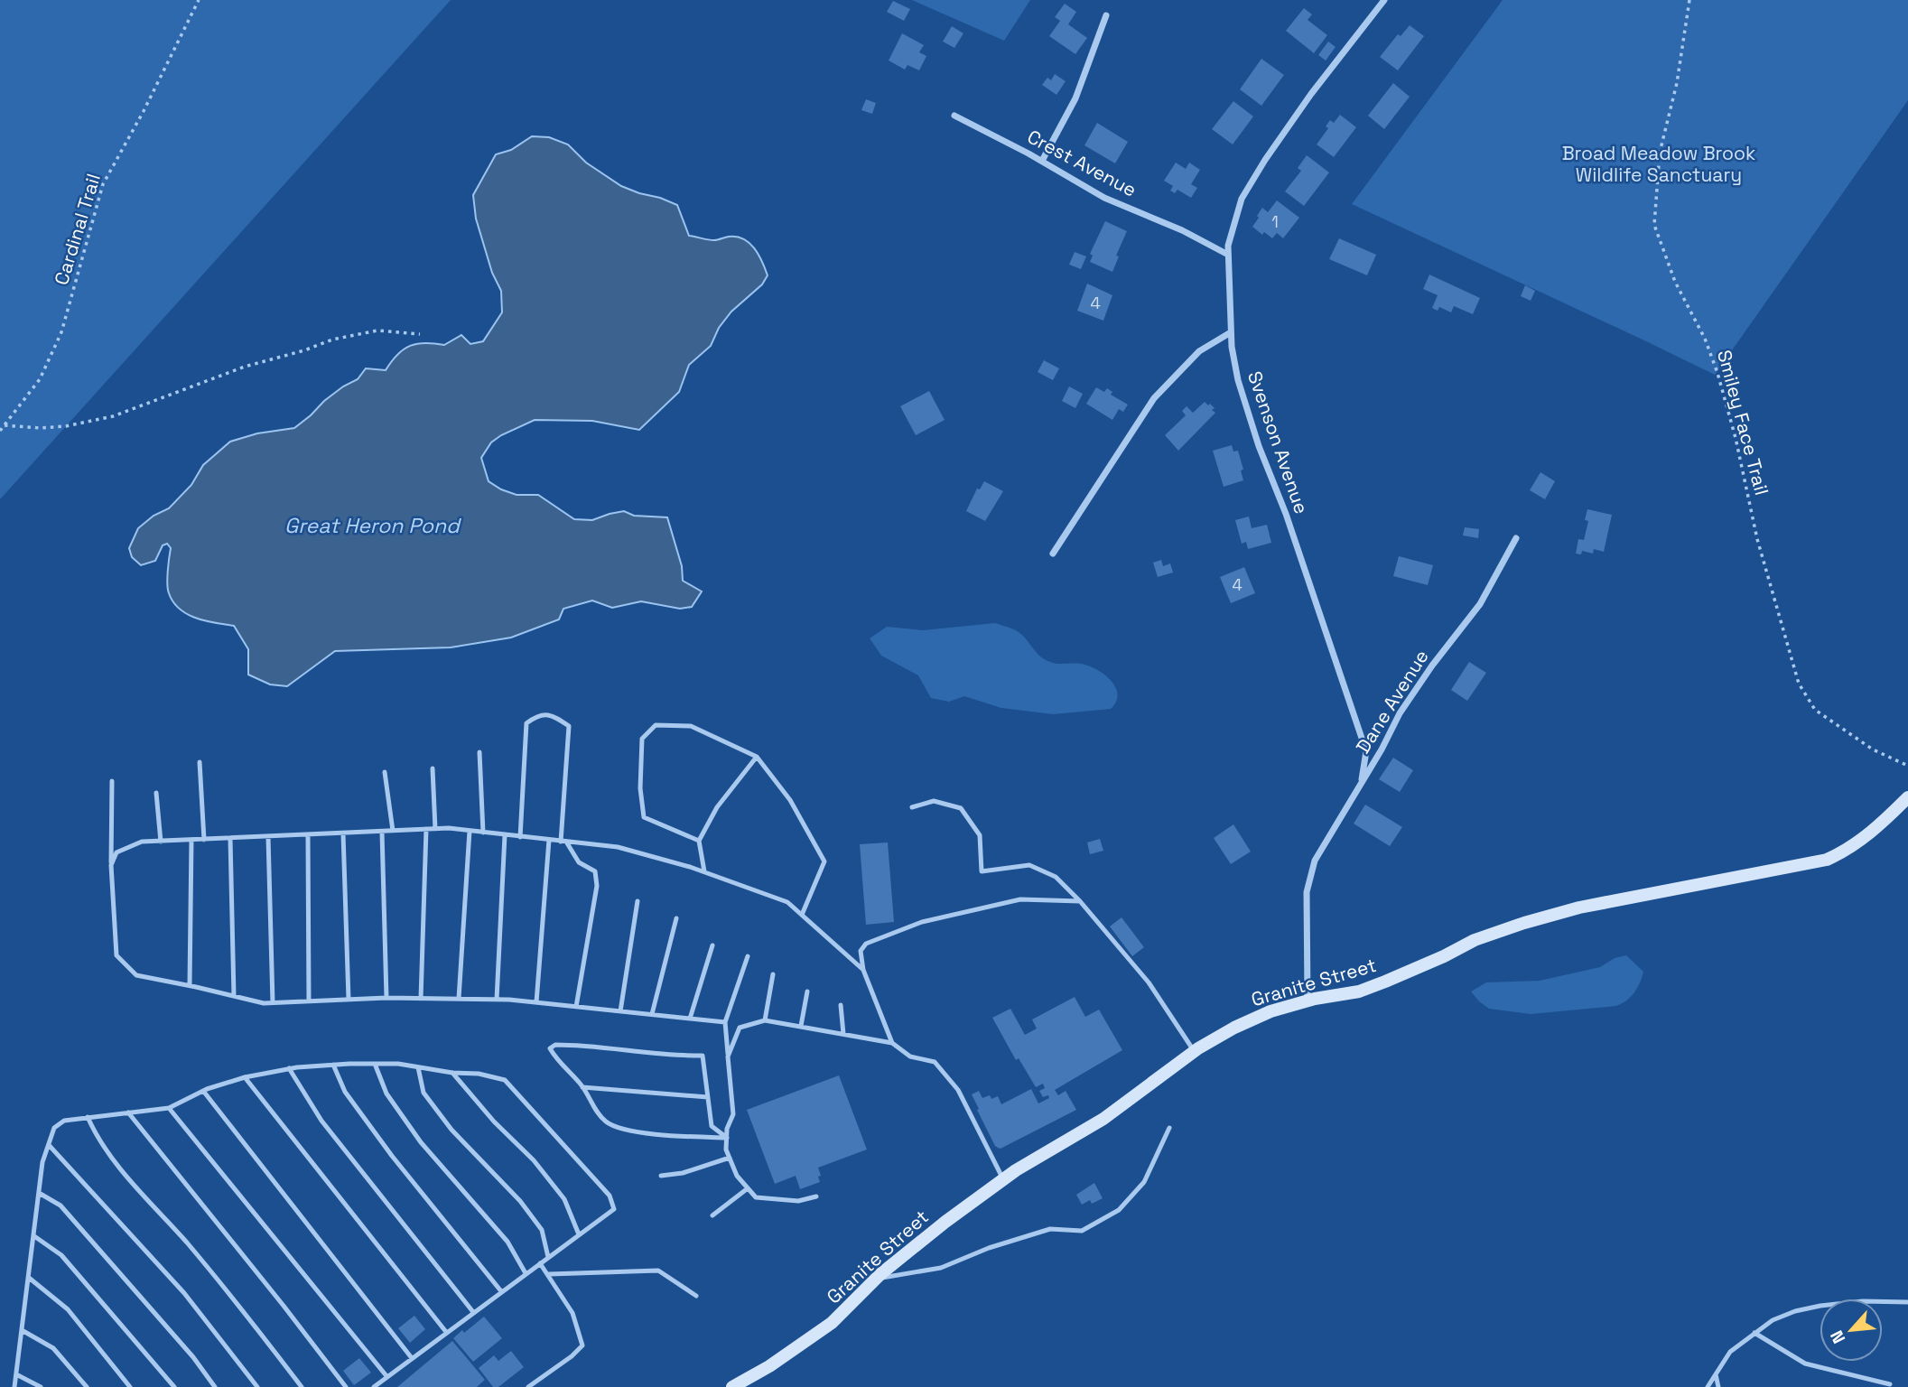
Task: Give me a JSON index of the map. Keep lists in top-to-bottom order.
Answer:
{
  "streets": {
    "street": [
      "Crest Avenue",
      "Svenson Avenue",
      "Dane Avenue",
      "Granite Street"
    ],
    "path": ["Cardinal Trail", "Smiley Face Trail"]
  },
  "crossings": [
    ["Crest Avenue", "Svenson Avenue"],
    ["Svenson Avenue", "Dane Avenue"],
    ["Dane Avenue", "Granite Street"]
  ],
  "water": ["Great Heron Pond"],
  "parks": ["Broad Meadow Brook Wildlife Sanctuary"],
  "house_numbers": ["1", "4", "4"],
  "north": "bottom left"
}
